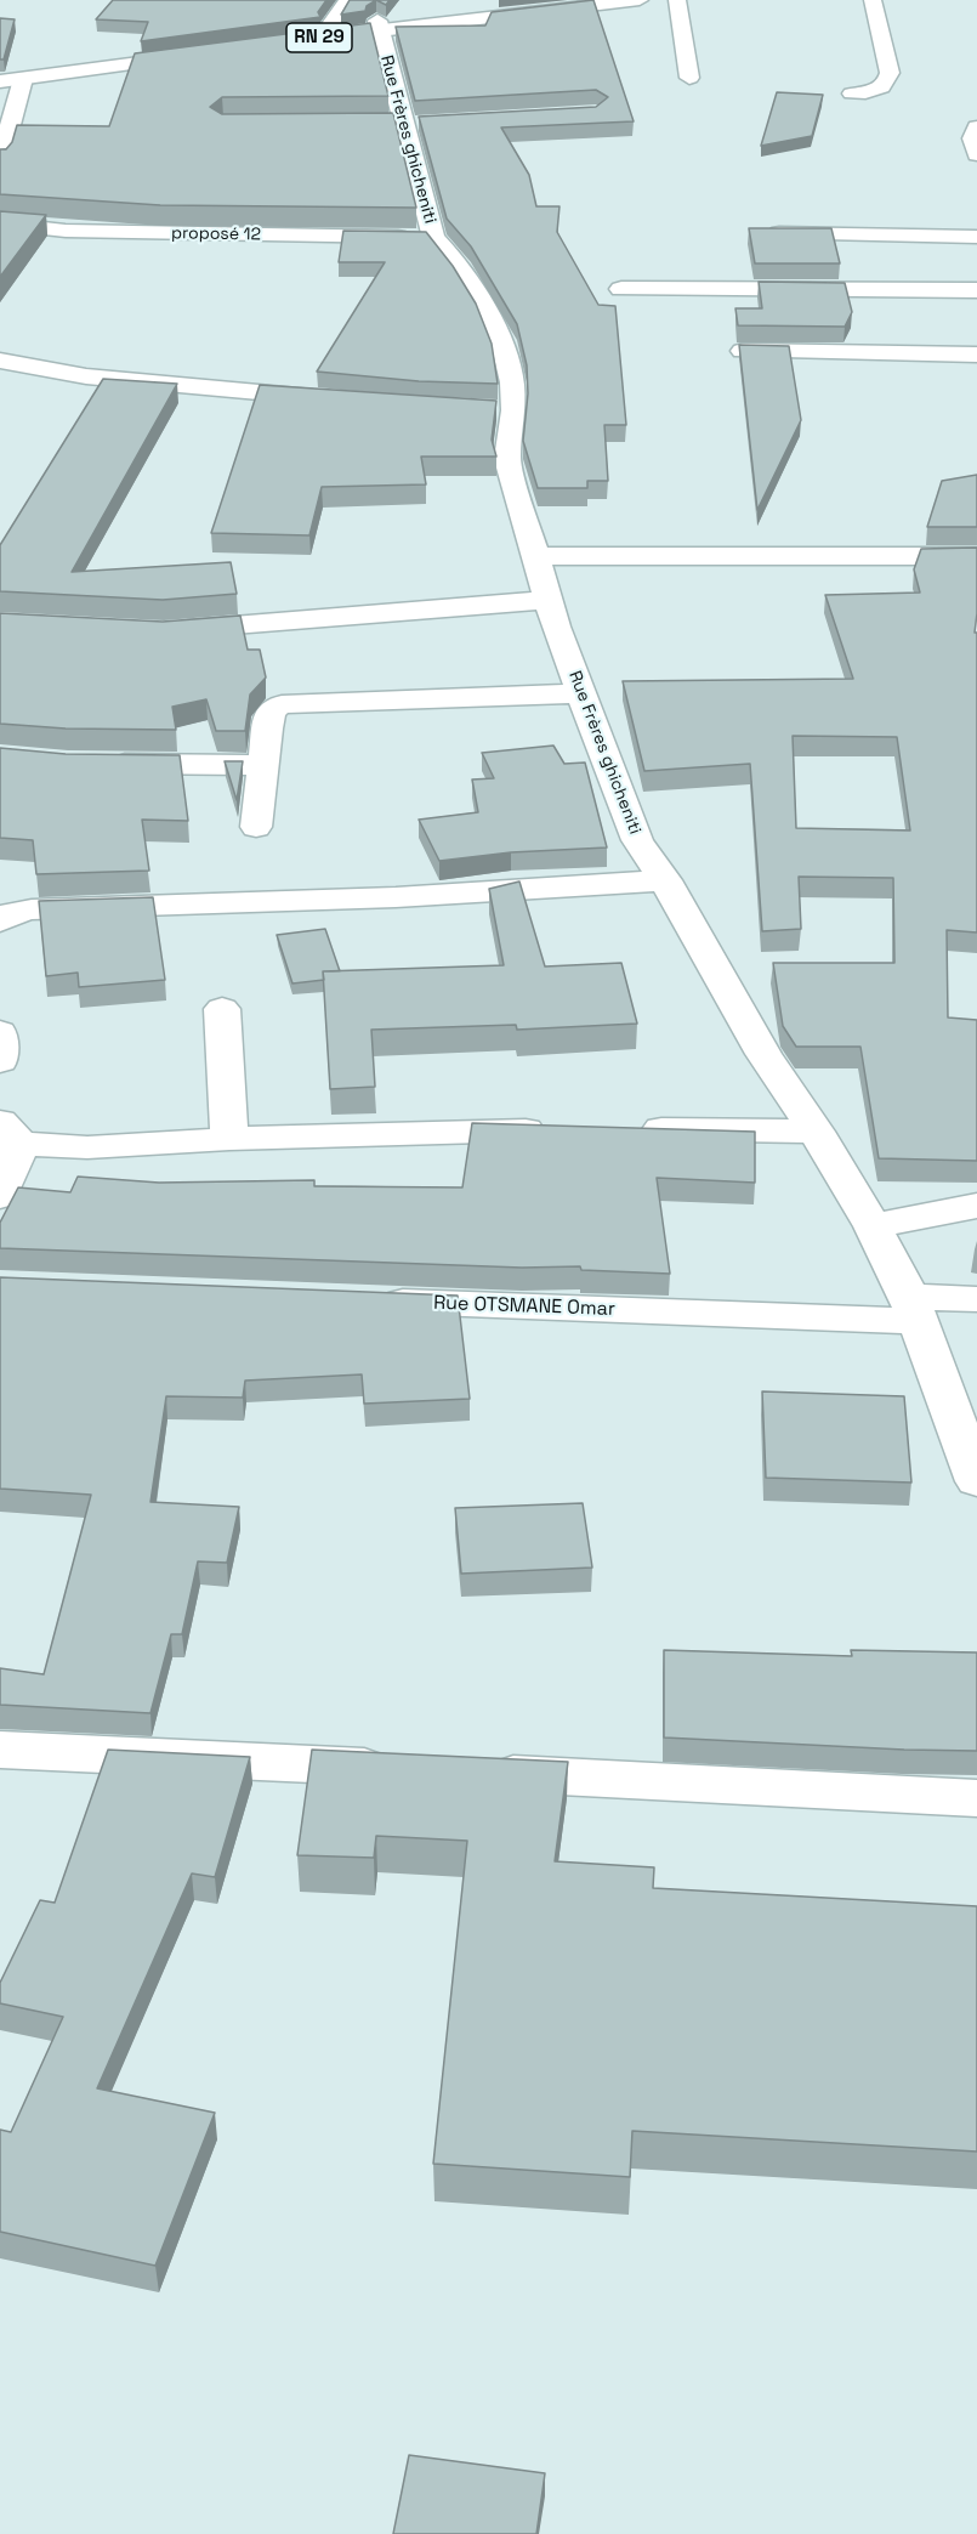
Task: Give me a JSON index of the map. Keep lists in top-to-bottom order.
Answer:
{
  "streets": {
    "main road": [
      "RN 29",
      "Rue Frères ghicheniti",
      "proposé 12",
      "Rue OTSMANE Omar"
    ]
  },
  "crossings": [
    ["RN 29", "Rue Frères ghicheniti"],
    ["Rue Frères ghicheniti", "proposé 12"],
    ["Rue Frères ghicheniti", "Rue OTSMANE Omar"]
  ]
}
